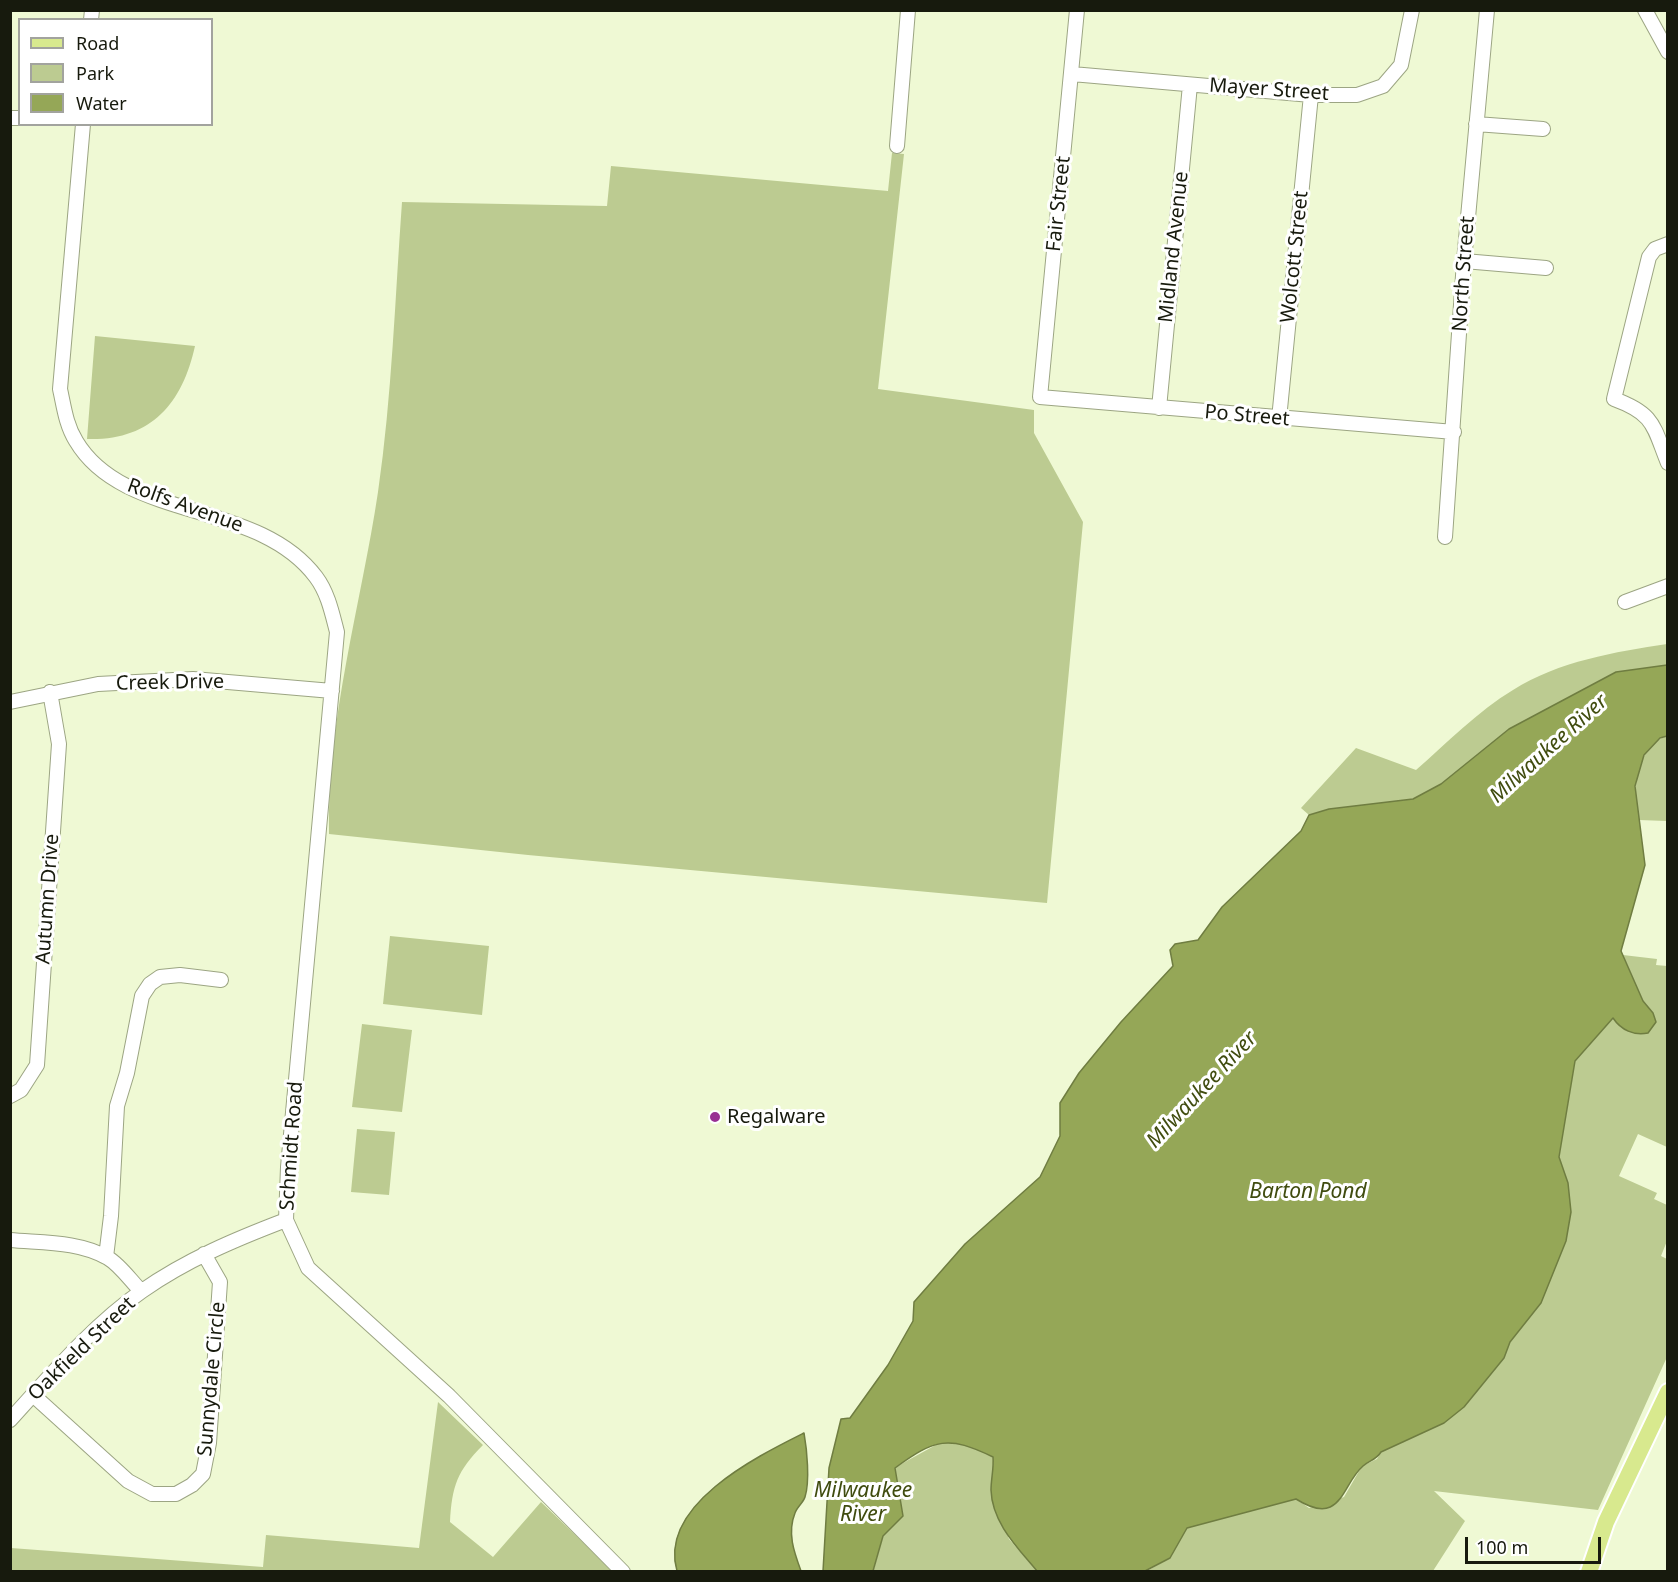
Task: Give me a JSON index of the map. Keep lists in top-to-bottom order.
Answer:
{
  "streets": {
    "street": [
      "Mayer Street",
      "Fair Street",
      "Midland Avenue",
      "Wolcott Street",
      "North Street",
      "Po Street",
      "Rolfs Avenue",
      "Creek Drive",
      "Autumn Drive",
      "Schmidt Road",
      "Oakfield Street",
      "Sunnydale Circle"
    ]
  },
  "crossings": [
    ["Mayer Street", "Fair Street"],
    ["Mayer Street", "Midland Avenue"],
    ["Mayer Street", "Wolcott Street"],
    ["Fair Street", "Po Street"],
    ["Midland Avenue", "Po Street"],
    ["Wolcott Street", "Po Street"],
    ["North Street", "Po Street"],
    ["Rolfs Avenue", "Creek Drive"],
    ["Rolfs Avenue", "Schmidt Road"],
    ["Creek Drive", "Autumn Drive"],
    ["Creek Drive", "Schmidt Road"],
    ["Schmidt Road", "Oakfield Street"],
    ["Oakfield Street", "Sunnydale Circle"]
  ],
  "water": ["Milwaukee River", "Barton Pond"],
  "places": ["Regalware"],
  "legend": ["Road", "Park", "Water"],
  "scale_bar": "100 m"
}
